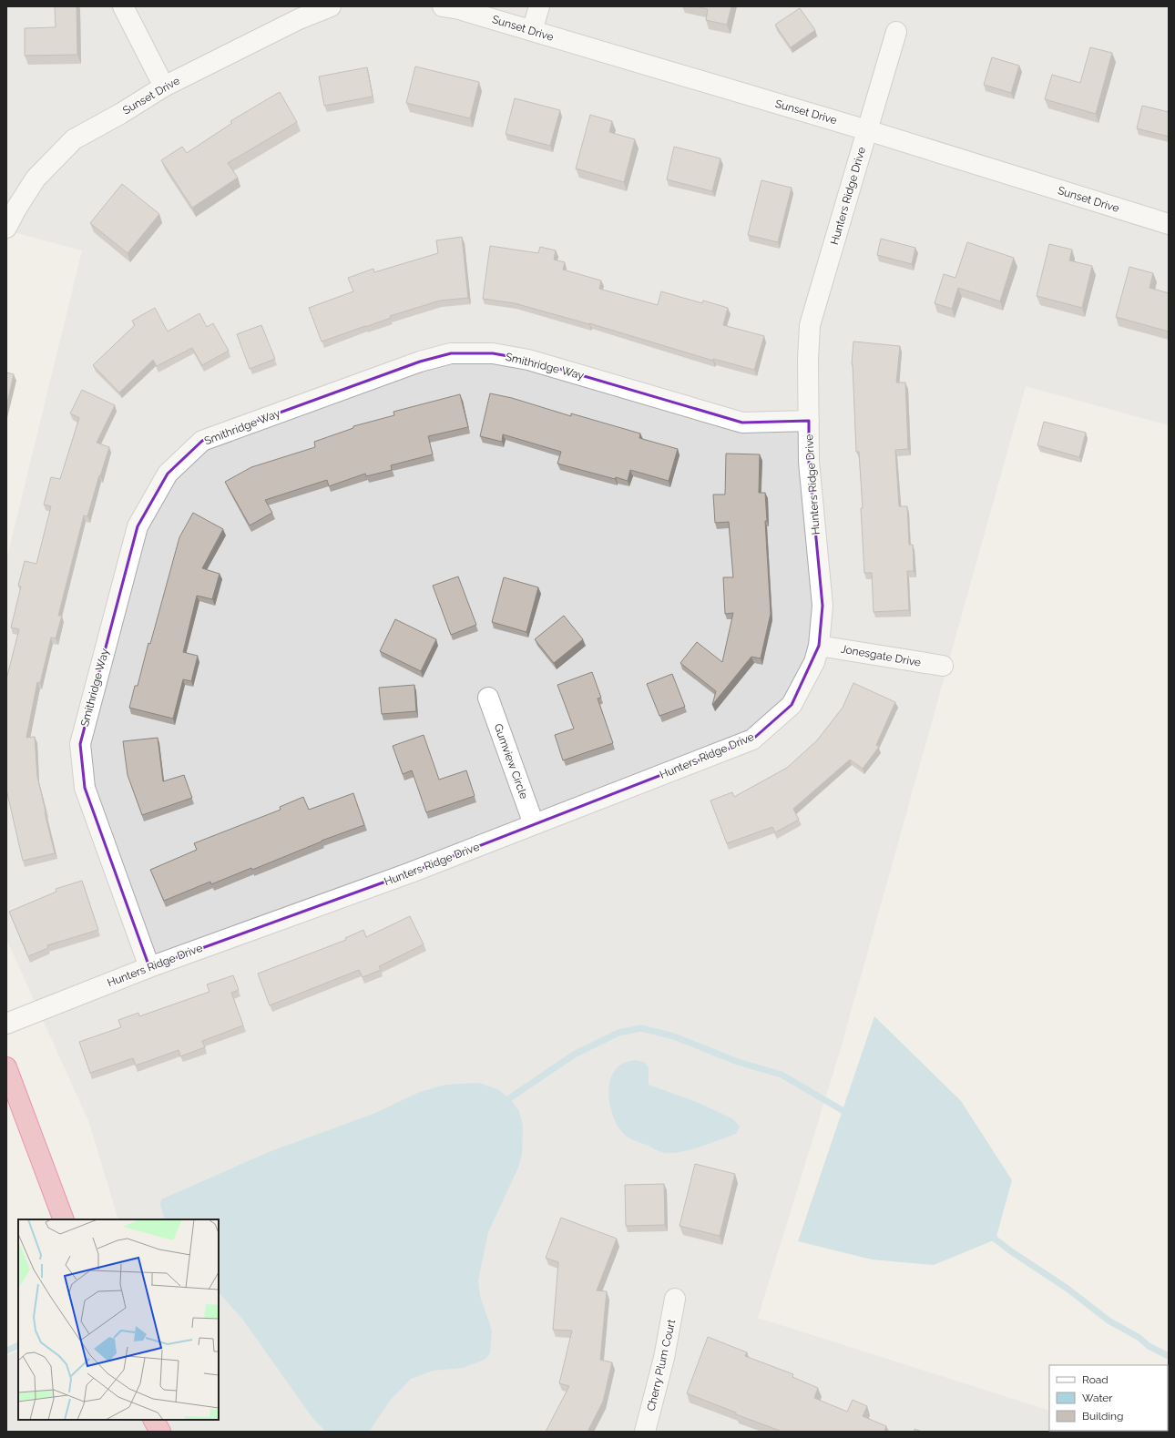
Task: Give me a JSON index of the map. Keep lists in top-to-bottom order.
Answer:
{
  "streets": {
    "street": [
      "Sunset Drive",
      "Hunters Ridge Drive",
      "Smithridge Way",
      "Jonesgate Drive",
      "Gumview Circle",
      "Cherry Plum Court"
    ]
  },
  "crossings": [
    ["Sunset Drive", "Hunters Ridge Drive"],
    ["Hunters Ridge Drive", "Smithridge Way"],
    ["Hunters Ridge Drive", "Jonesgate Drive"],
    ["Hunters Ridge Drive", "Gumview Circle"]
  ],
  "legend": ["Road", "Water", "Building"]
}
